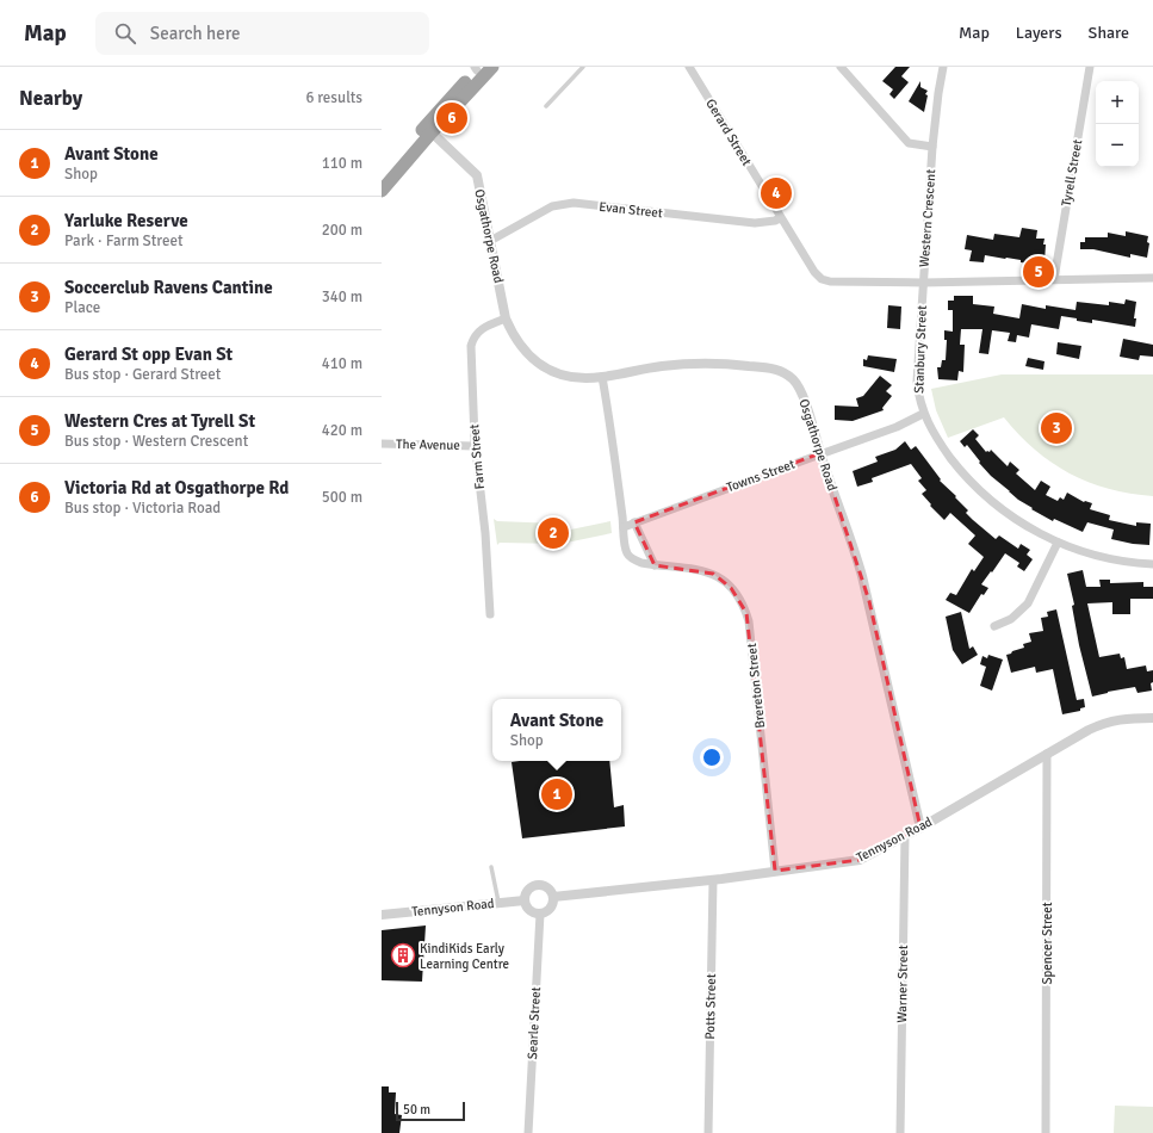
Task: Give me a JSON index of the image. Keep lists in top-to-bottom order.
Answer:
{
  "streets": {
    "street": [
      "Gerard Street",
      "Tyrell Street",
      "Evan Street",
      "Western Crescent",
      "Osgathorpe Road",
      "Stanbury Street",
      "The Avenue",
      "Farm Street",
      "Towns Street",
      "Brereton Street",
      "Tennyson Road",
      "Spencer Street",
      "Warner Street",
      "Potts Street",
      "Searle Street"
    ]
  },
  "crossings": [
    ["Gerard Street", "Evan Street"],
    ["Gerard Street", "Western Crescent"],
    ["Gerard Street", "Stanbury Street"],
    ["Tyrell Street", "Western Crescent"],
    ["Evan Street", "Osgathorpe Road"],
    ["Western Crescent", "Stanbury Street"],
    ["Osgathorpe Road", "Farm Street"],
    ["Osgathorpe Road", "Towns Street"],
    ["Osgathorpe Road", "Brereton Street"],
    ["Osgathorpe Road", "Tennyson Road"],
    ["Stanbury Street", "Towns Street"],
    ["The Avenue", "Farm Street"],
    ["Towns Street", "Brereton Street"],
    ["Brereton Street", "Tennyson Road"],
    ["Tennyson Road", "Spencer Street"],
    ["Tennyson Road", "Warner Street"],
    ["Tennyson Road", "Potts Street"],
    ["Tennyson Road", "Searle Street"]
  ],
  "places": {
    "building": ["KindiKids Early Learning Centre"]
  },
  "scale_bar": "50 m",
  "page": {
    "header": "Map",
    "search": "Search here",
    "nav": ["Map", "Layers", "Share"],
    "heading": ["Nearby", "6 results"],
    "map_buttons": ["+", "−"],
    "pins": [
      "6",
      "4",
      "5",
      "3",
      "2",
      "1"
    ],
    "list": [
      {
        "mark": "1",
        "name": "Avant Stone",
        "note": "Shop",
        "value": "110 m"
      },
      {
        "mark": "2",
        "name": "Yarluke Reserve",
        "note": "Park · Farm Street",
        "value": "200 m"
      },
      {
        "mark": "3",
        "name": "Soccerclub Ravens Cantine",
        "note": "Place",
        "value": "340 m"
      },
      {
        "mark": "4",
        "name": "Gerard St opp Evan St",
        "note": "Bus stop · Gerard Street",
        "value": "410 m"
      },
      {
        "mark": "5",
        "name": "Western Cres at Tyrell St",
        "note": "Bus stop · Western Crescent",
        "value": "420 m"
      },
      {
        "mark": "6",
        "name": "Victoria Rd at Osgathorpe Rd",
        "note": "Bus stop · Victoria Road",
        "value": "500 m"
      }
    ],
    "popup": ["Avant Stone", "Shop"],
    "scale": "50 m"
  }
}
